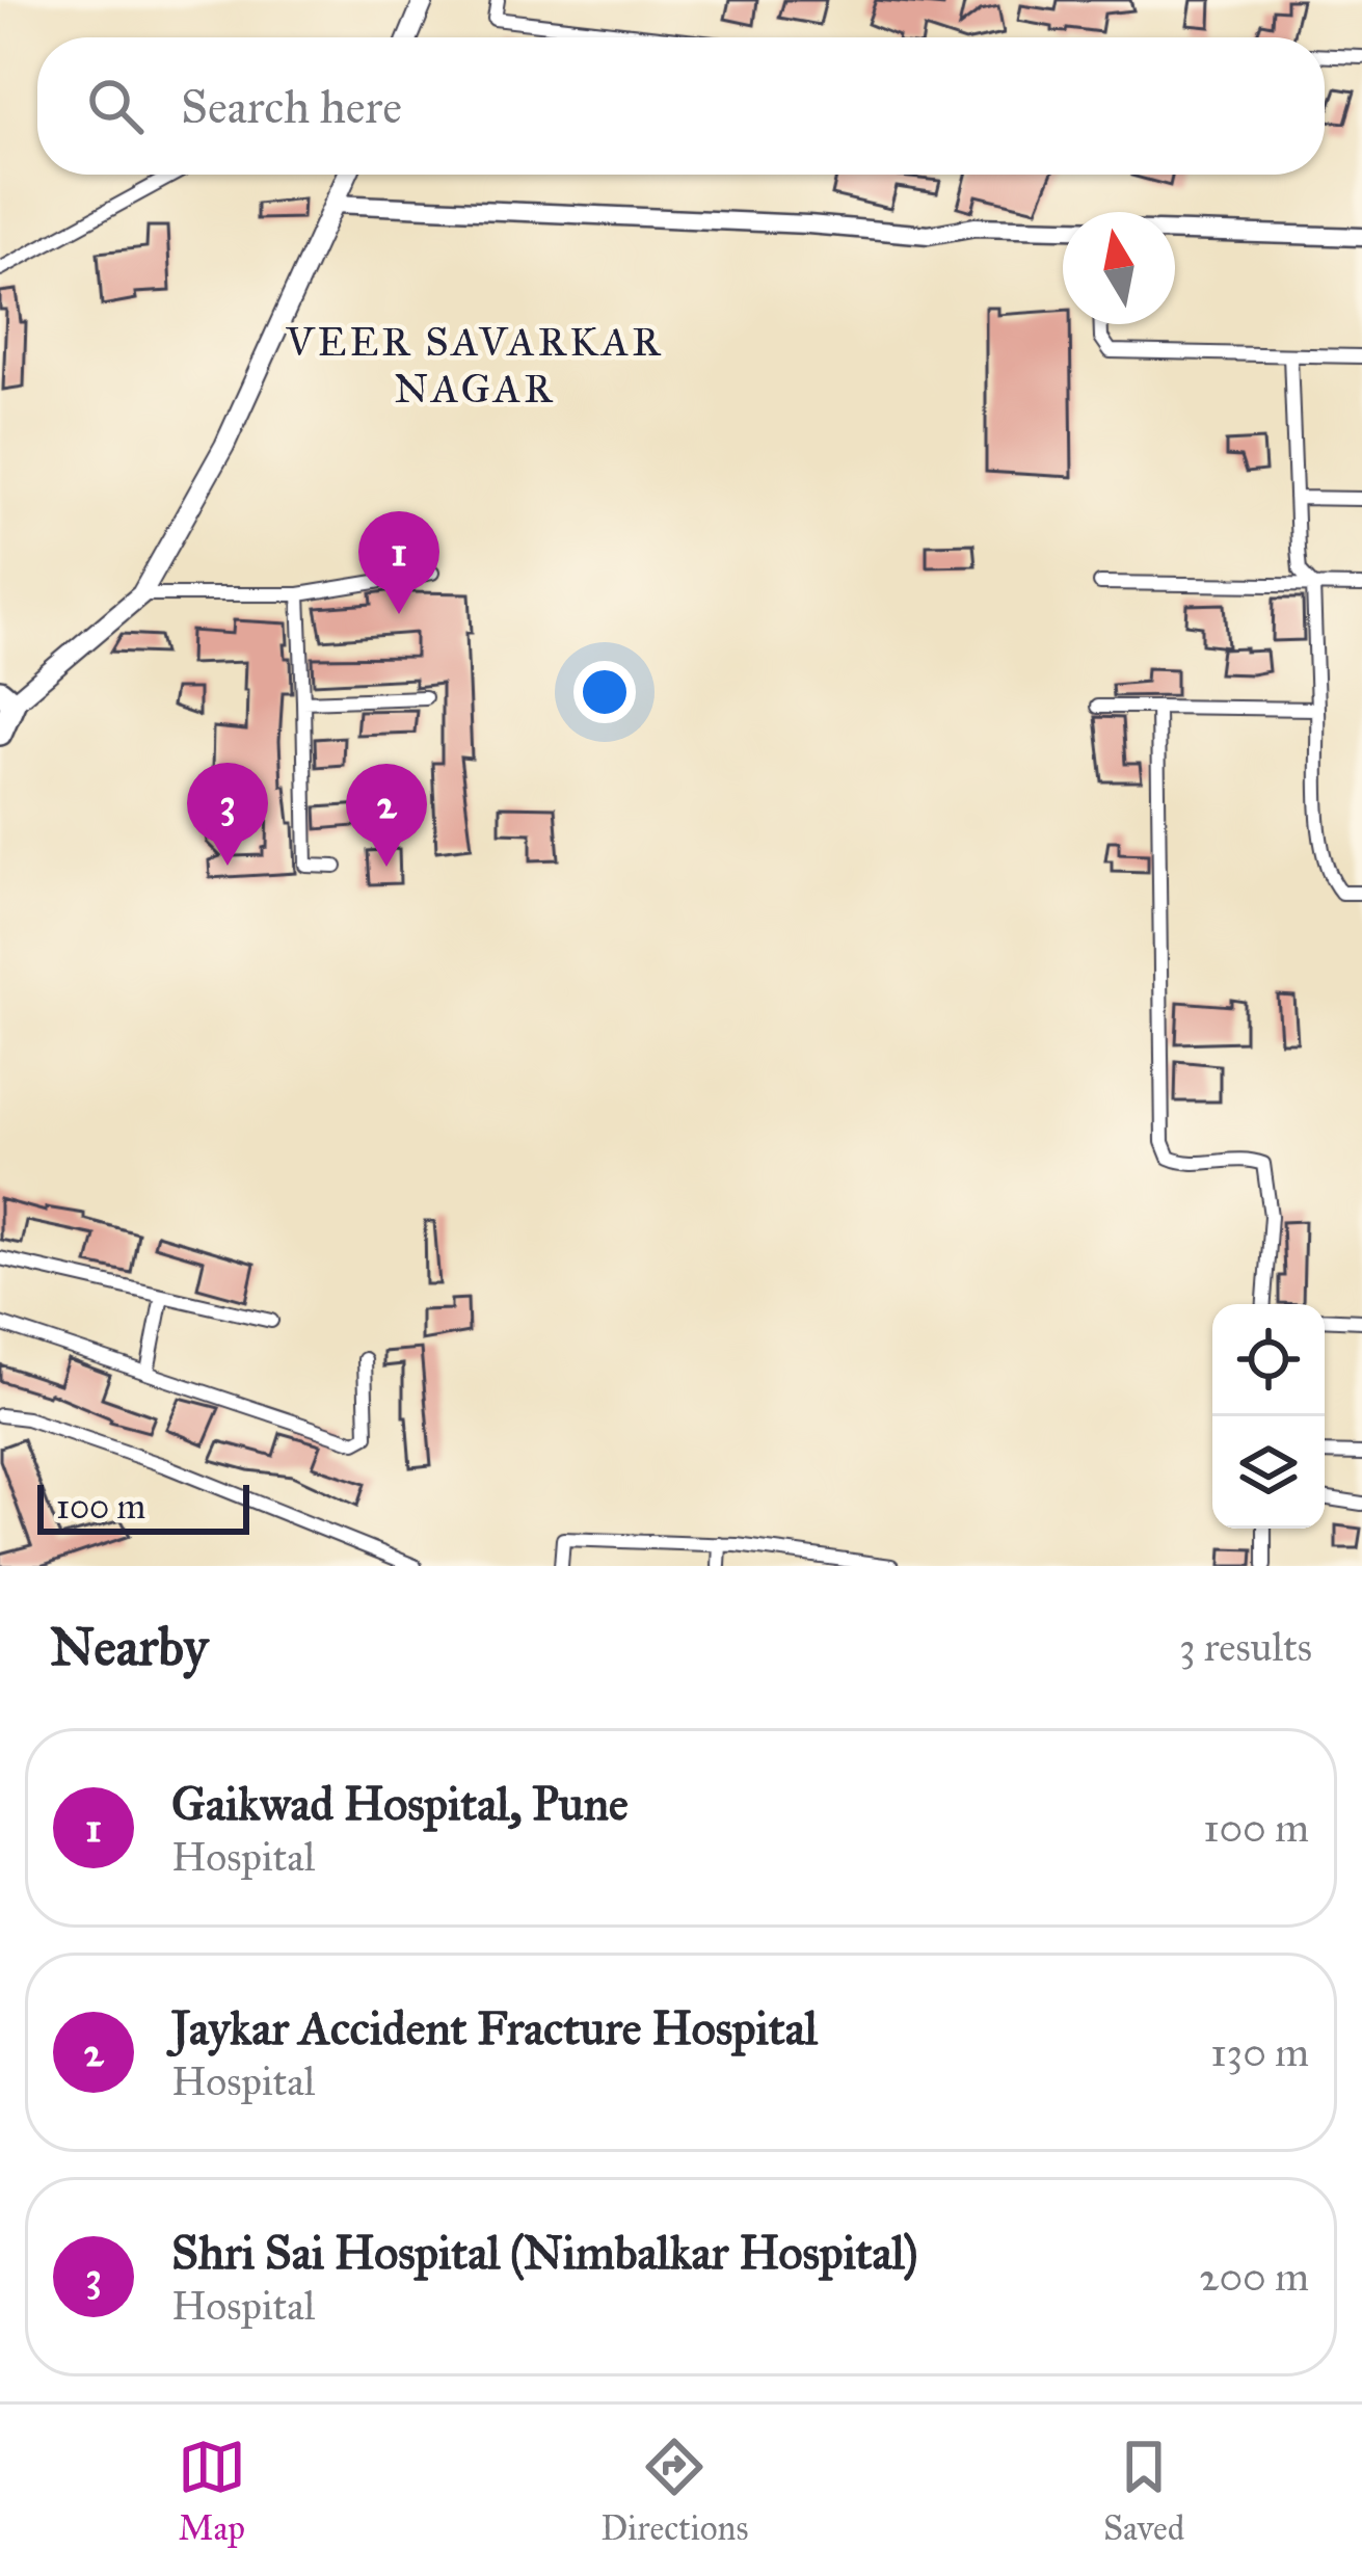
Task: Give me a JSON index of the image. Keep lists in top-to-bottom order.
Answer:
{
  "districts": ["VEER SAVARKAR NAGAR"],
  "scale_bar": "100 m",
  "north": "top",
  "page": {
    "search": "Search here",
    "pins": ["1", "3", "2"],
    "scale": "100 m",
    "heading": ["Nearby", "3 results"],
    "list": [
      {
        "mark": "1",
        "name": "Gaikwad Hospital, Pune",
        "note": "Hospital",
        "value": "100 m"
      },
      {
        "mark": "2",
        "name": "Jaykar Accident Fracture Hospital",
        "note": "Hospital",
        "value": "130 m"
      },
      {
        "mark": "3",
        "name": "Shri Sai Hospital (Nimbalkar Hospital)",
        "note": "Hospital",
        "value": "200 m"
      }
    ],
    "nav": ["Map", "Directions", "Saved"]
  }
}
